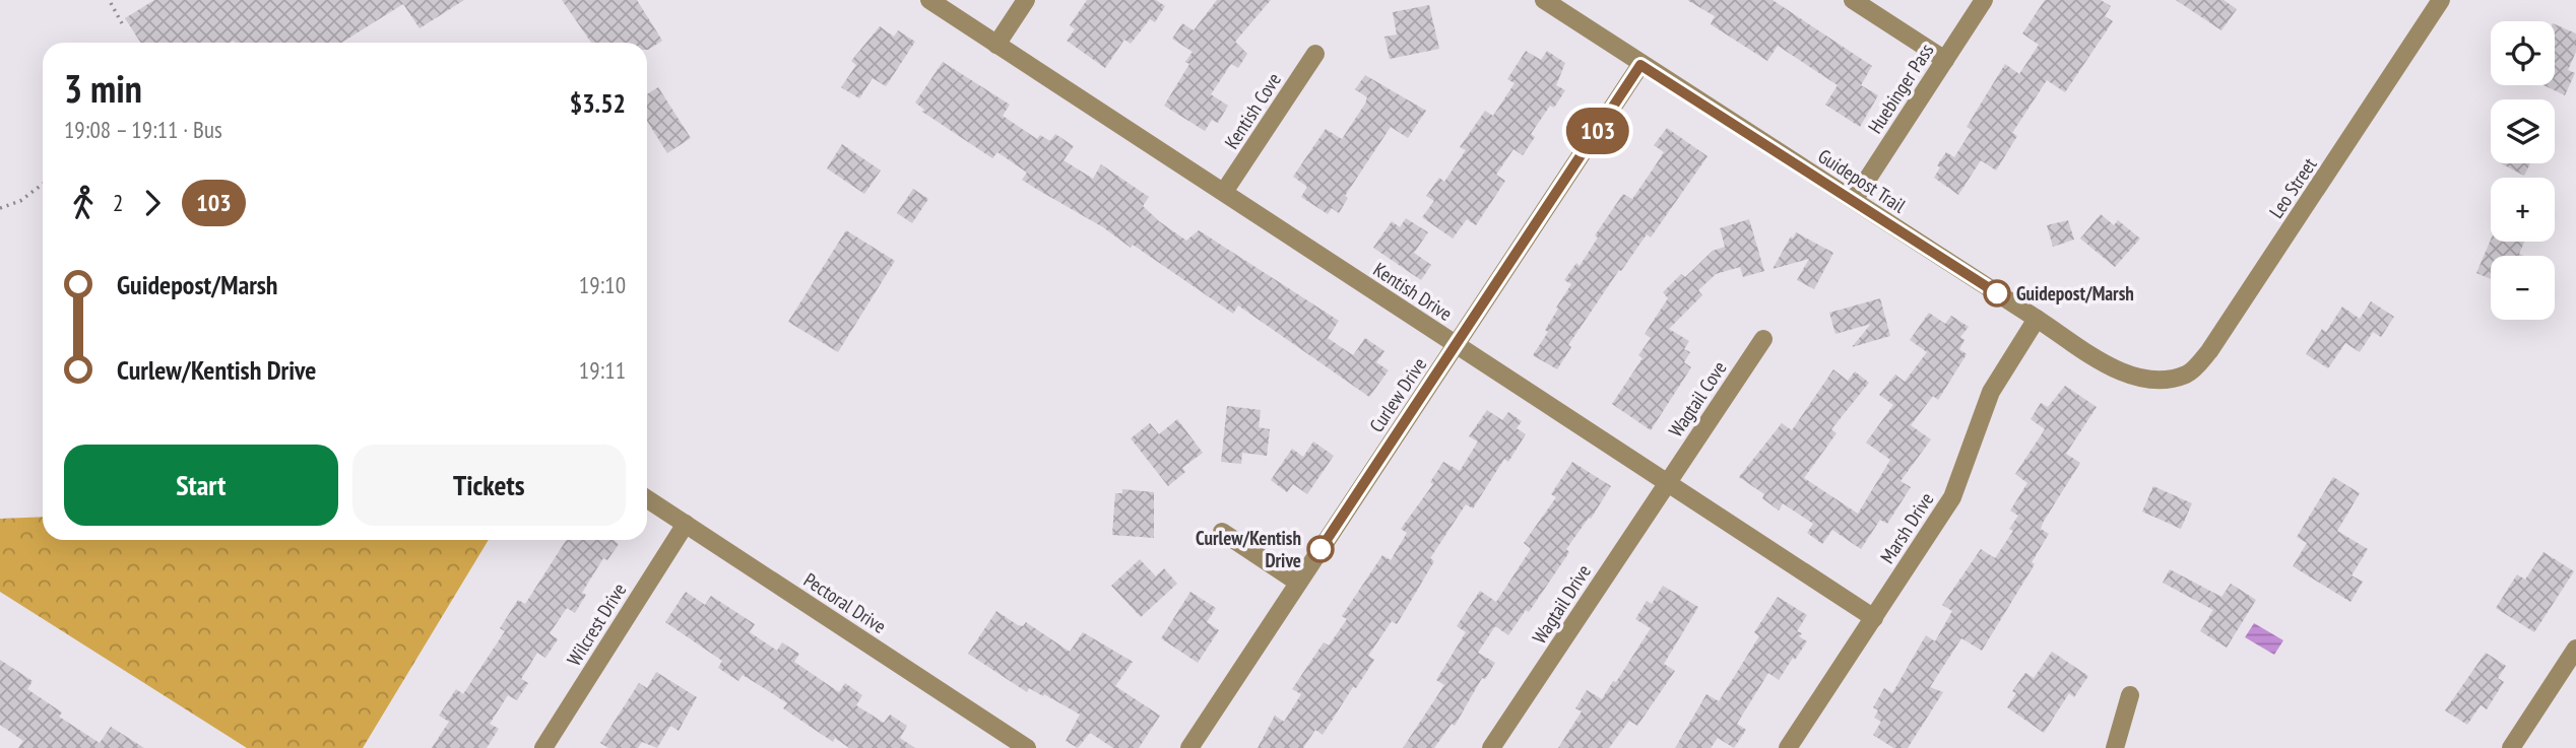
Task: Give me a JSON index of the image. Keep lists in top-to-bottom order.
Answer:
{
  "streets": {
    "street": [
      "Huebinger Pass",
      "Kentish Cove",
      "Guidepost Trail",
      "Leo Street",
      "Kentish Drive",
      "Curlew Drive",
      "Wagtail Cove",
      "Marsh Drive",
      "Pectoral Drive",
      "Wagtail Drive",
      "Wilcrest Drive"
    ]
  },
  "crossings": [
    ["Huebinger Pass", "Guidepost Trail"],
    ["Kentish Cove", "Kentish Drive"],
    ["Guidepost Trail", "Leo Street"],
    ["Guidepost Trail", "Curlew Drive"],
    ["Guidepost Trail", "Marsh Drive"],
    ["Kentish Drive", "Curlew Drive"],
    ["Kentish Drive", "Wagtail Cove"],
    ["Kentish Drive", "Marsh Drive"],
    ["Kentish Drive", "Wagtail Drive"],
    ["Wagtail Cove", "Wagtail Drive"],
    ["Pectoral Drive", "Wilcrest Drive"]
  ],
  "places": ["Guidepost/Marsh", "Curlew/Kentish Drive"],
  "lines": ["bus line 103"],
  "page": {
    "on_map": "103",
    "map_buttons": ["+", "−"],
    "heading": ["3 min", "19:08 – 19:11 · Bus", "$3.52"],
    "legs": ["2", "103"],
    "list": [
      {
        "name": "Guidepost/Marsh",
        "value": "19:10"
      },
      {
        "name": "Curlew/Kentish Drive",
        "value": "19:11"
      }
    ],
    "buttons": ["Start", "Tickets"]
  }
}
